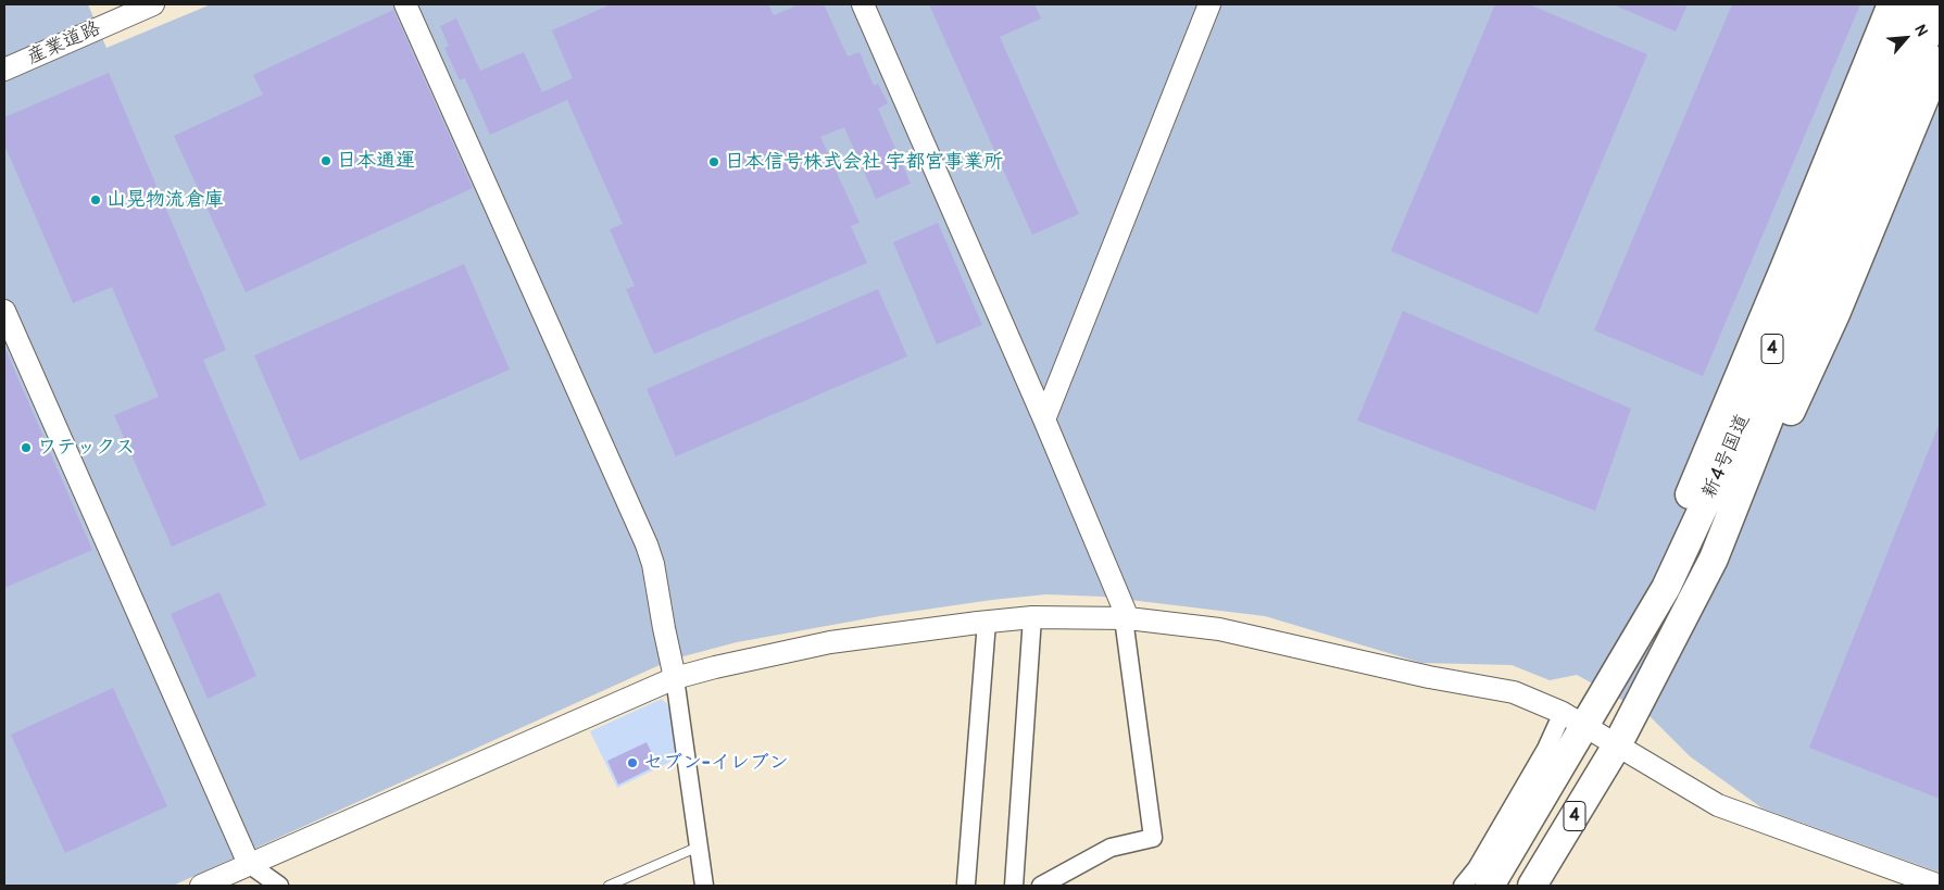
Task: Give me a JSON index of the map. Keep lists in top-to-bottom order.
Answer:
{
  "streets": {
    "highway": ["4", "新4号国道"],
    "street": ["産業道路"]
  },
  "places": [
    "日本通運",
    "日本信号株式会社 宇都宮事業所",
    "山晃物流倉庫",
    "ワテックス",
    "セブン-イレブン"
  ],
  "north": "top right"
}
